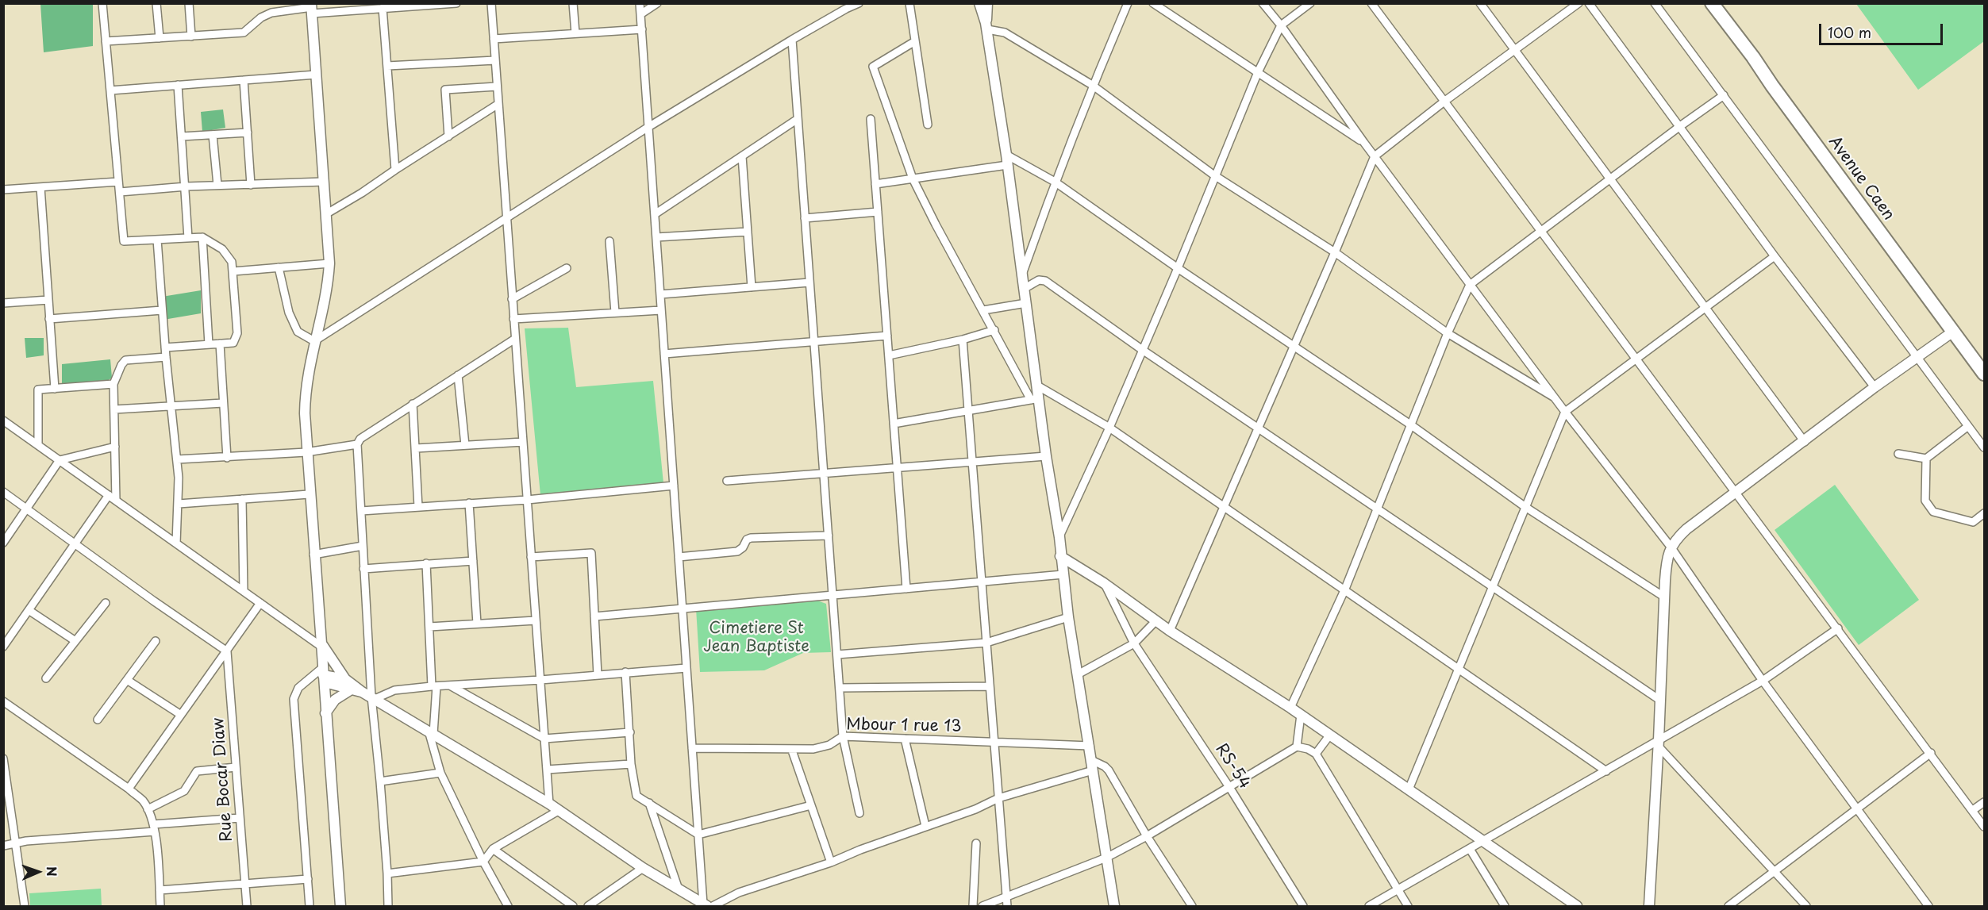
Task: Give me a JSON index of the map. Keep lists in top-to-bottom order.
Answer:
{
  "streets": {
    "highway": ["Avenue Caen"],
    "street": ["Mbour 1 rue 13", "RS-54", "Rue Bocar Diaw"]
  },
  "parks": ["Cimetiere St Jean Baptiste"],
  "scale_bar": "100 m",
  "north": "right"
}
